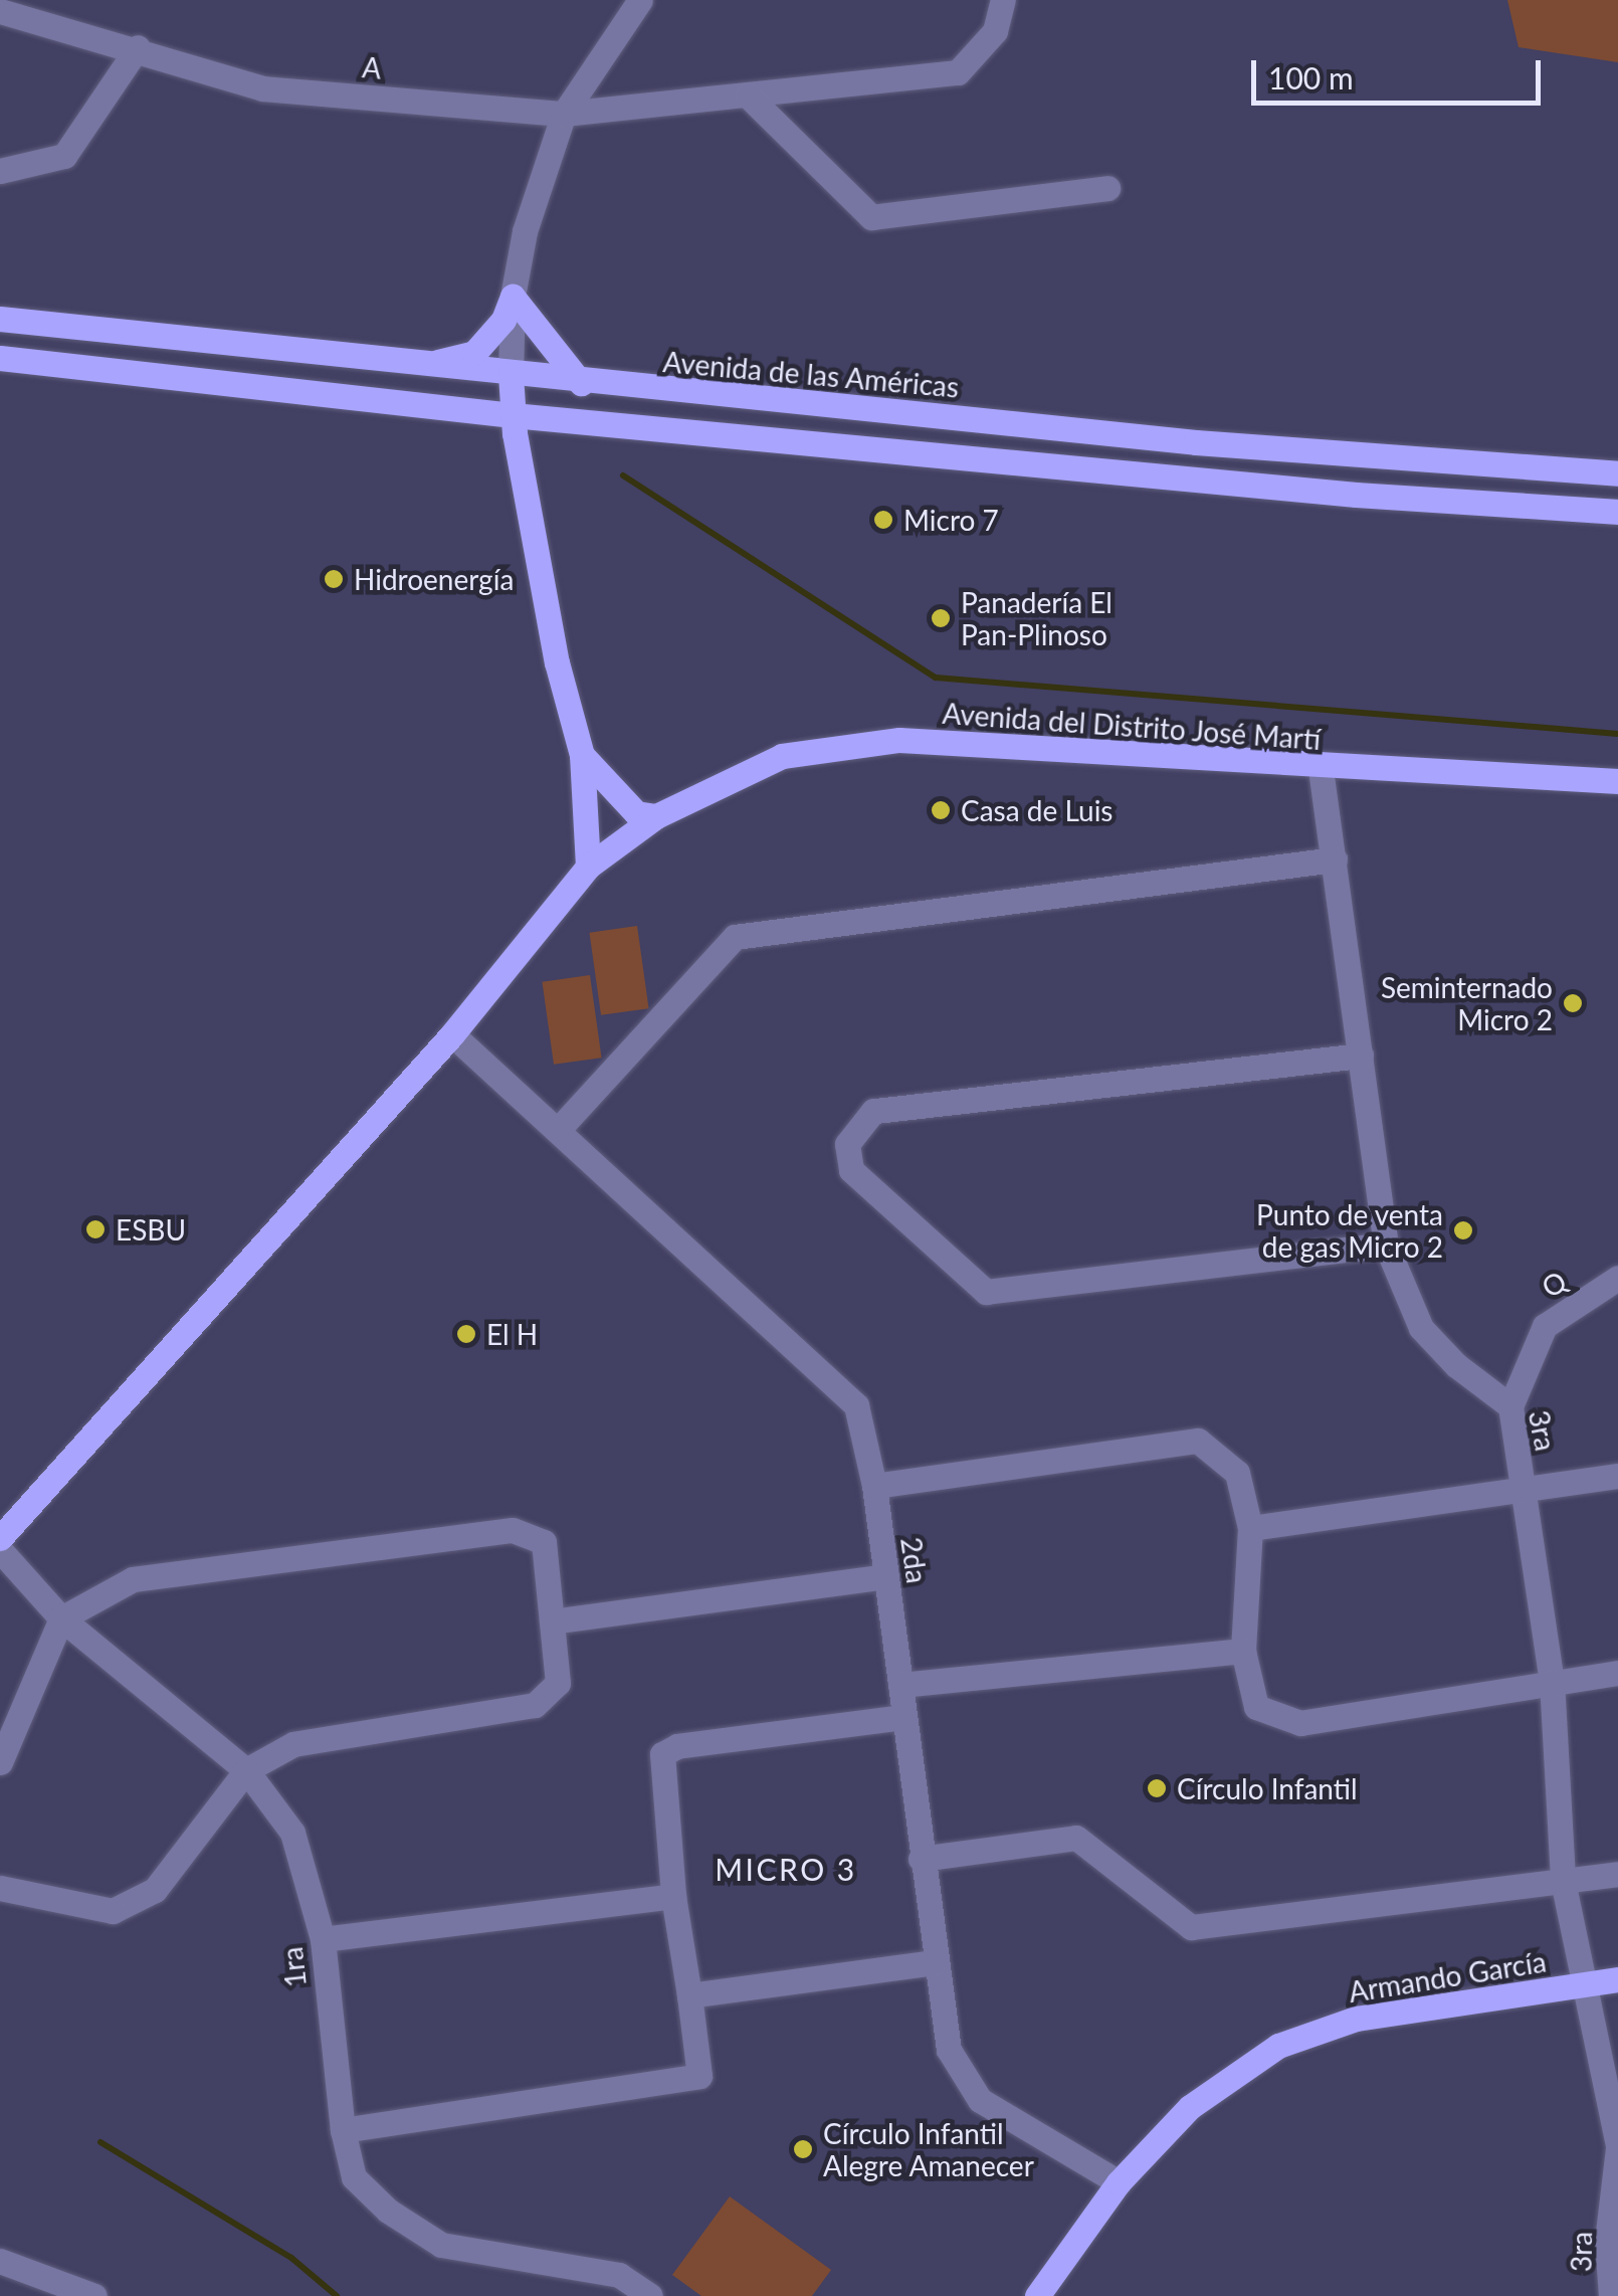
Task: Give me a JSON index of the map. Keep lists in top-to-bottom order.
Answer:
{
  "streets": {
    "main road": ["Avenida de las Américas", "Avenida del Distrito José Martí", "Armando García"],
    "street": [
      "A",
      "Q",
      "3ra",
      "2da",
      "1ra"
    ]
  },
  "crossings": [
    ["Avenida del Distrito José Martí", "3ra"],
    ["Avenida del Distrito José Martí", "2da"],
    ["Q", "3ra"],
    ["3ra", "Armando García"],
    ["2da", "Armando García"]
  ],
  "districts": ["MICRO 3"],
  "places": [
    "Micro 7",
    "Hidroenergía",
    "Panadería El Pan-Plinoso",
    "Casa de Luis",
    "Seminternado Micro 2",
    "ESBU",
    "Punto de venta de gas Micro 2",
    "El H",
    "Círculo Infantil",
    "Círculo Infantil Alegre Amanecer"
  ],
  "scale_bar": "100 m"
}
